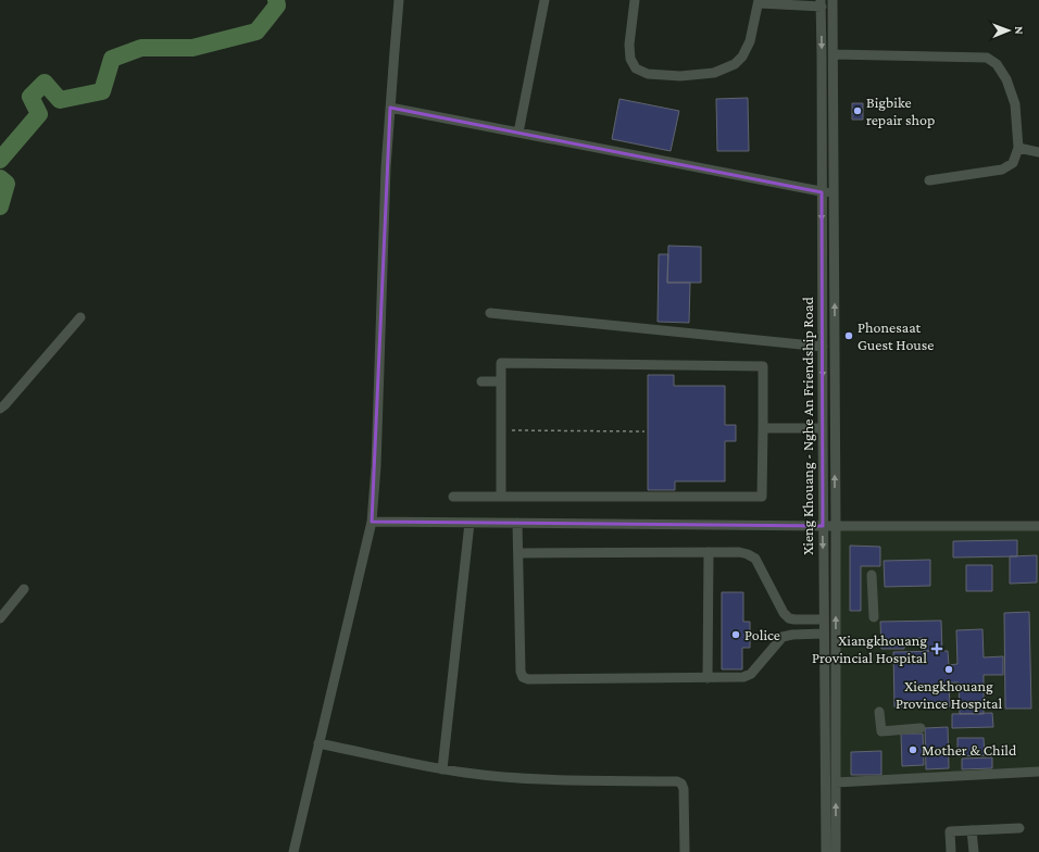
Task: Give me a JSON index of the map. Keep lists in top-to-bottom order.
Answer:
{
  "streets": {
    "street": ["Xieng Khouang - Nghe An Friendship Road"]
  },
  "places": {
    "other": [
      "Bigbike repair shop",
      "Phonesaat Guest House",
      "Police",
      "Xiengkhouang Province Hospital",
      "Mother & Child"
    ],
    "health": ["Xiangkhouang Provincial Hospital"]
  },
  "north": "right"
}
